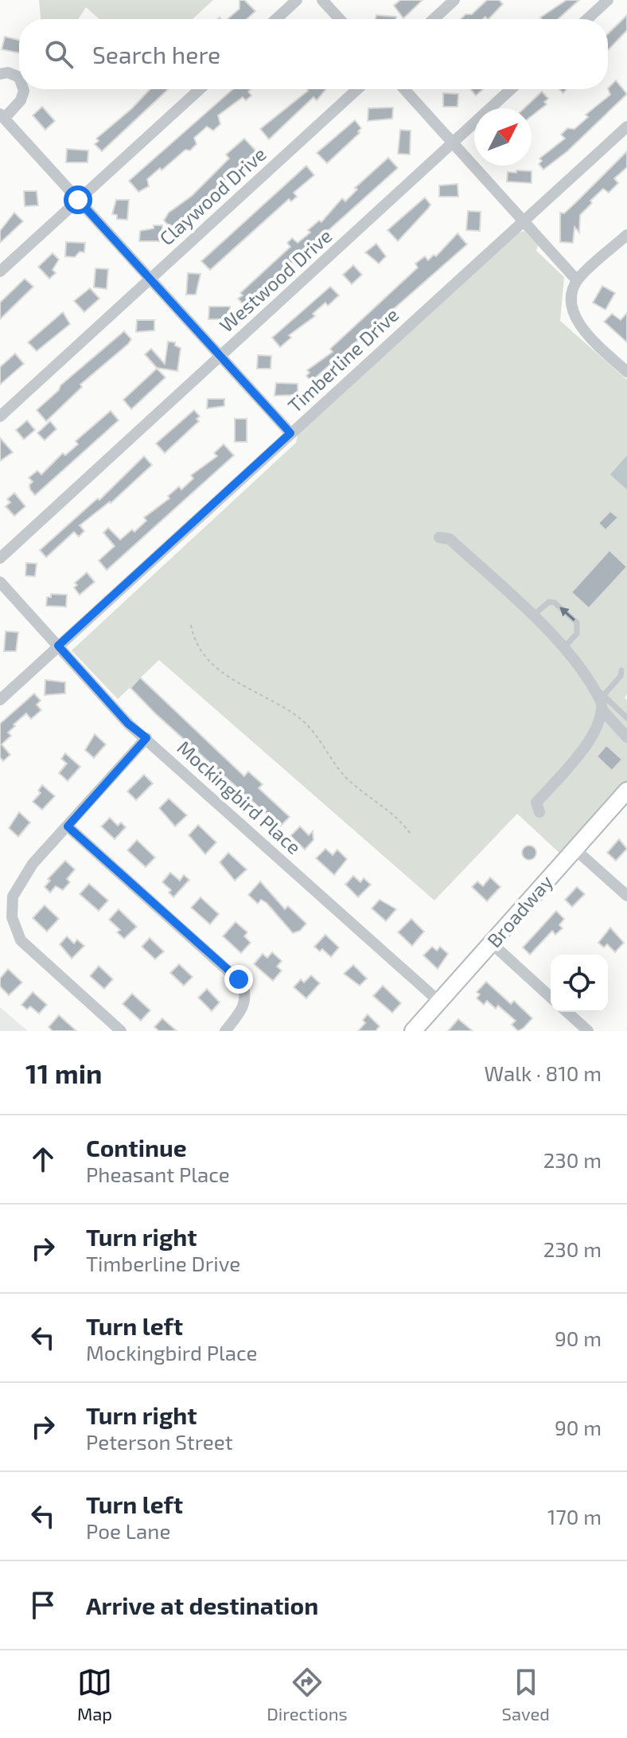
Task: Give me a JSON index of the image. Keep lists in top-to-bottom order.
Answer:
{
  "streets": {
    "street": [
      "Claywood Drive",
      "Westwood Drive",
      "Timberline Drive",
      "Mockingbird Place",
      "Broadway"
    ]
  },
  "crossings": [
    ["Timberline Drive", "Mockingbird Place"],
    ["Mockingbird Place", "Broadway"]
  ],
  "north": "top right",
  "page": {
    "search": "Search here",
    "heading": ["11 min", "Walk · 810 m"],
    "list": [
      ["Continue", "Pheasant Place", "230 m"],
      ["Turn right", "Timberline Drive", "230 m"],
      ["Turn left", "Mockingbird Place", "90 m"],
      ["Turn right", "Peterson Street", "90 m"],
      ["Turn left", "Poe Lane", "170 m"],
      "Arrive at destination"
    ],
    "nav": ["Map", "Directions", "Saved"]
  }
}
